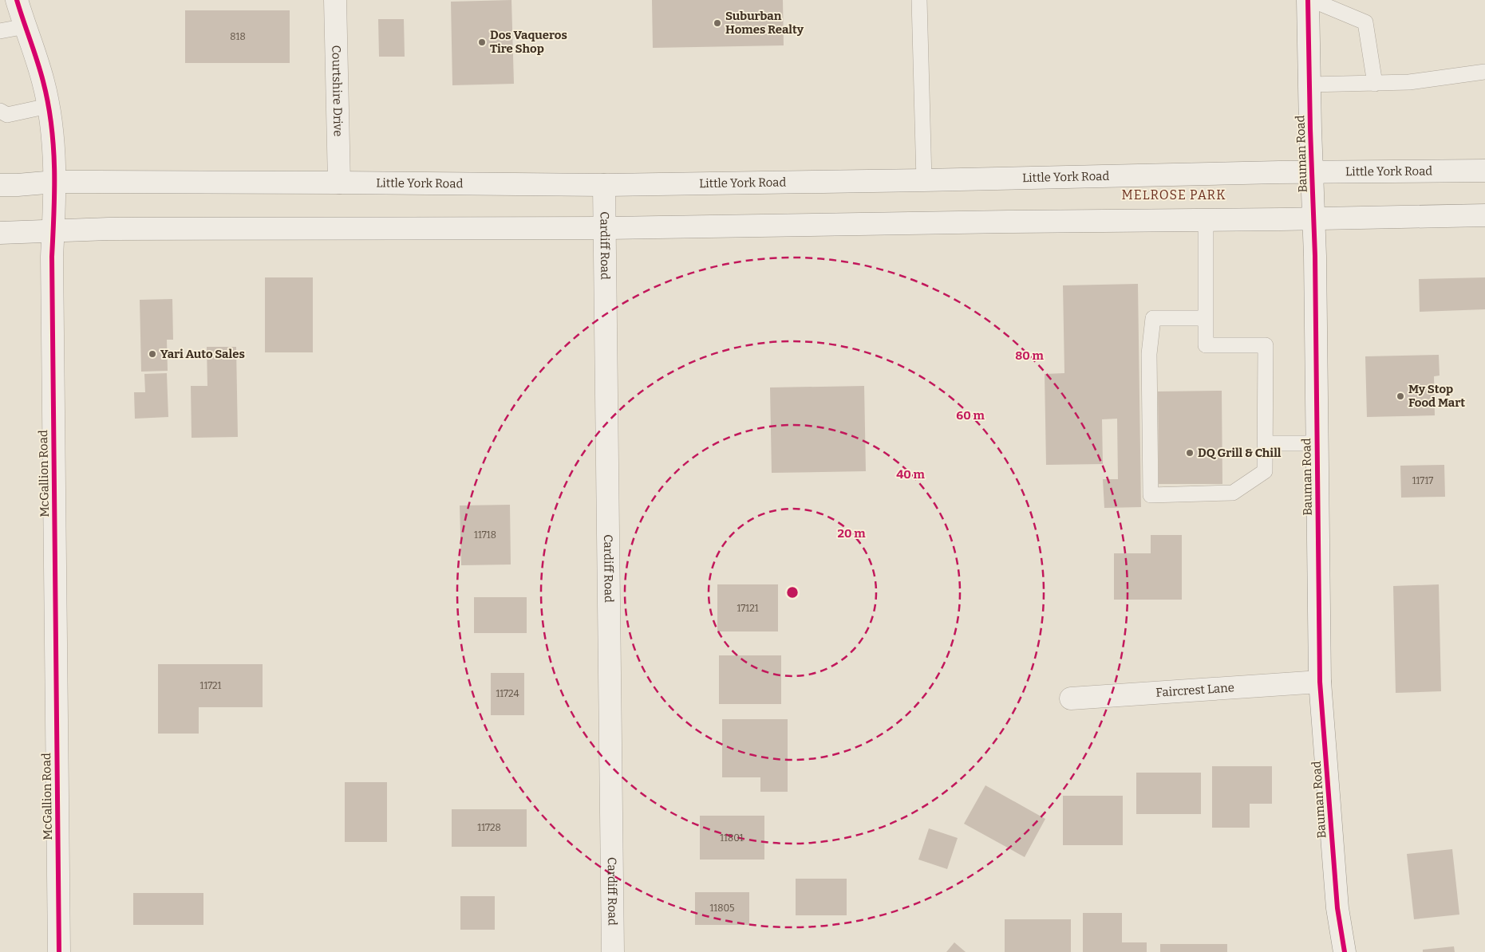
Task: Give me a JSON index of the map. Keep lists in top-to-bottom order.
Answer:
{
  "streets": {
    "street": [
      "Courtshire Drive",
      "Bauman Road",
      "Little York Road",
      "Cardiff Road",
      "McGallion Road",
      "Faircrest Lane"
    ]
  },
  "crossings": [
    ["Courtshire Drive", "Little York Road"],
    ["Bauman Road", "Little York Road"],
    ["Bauman Road", "Faircrest Lane"],
    ["Little York Road", "Cardiff Road"],
    ["Little York Road", "McGallion Road"]
  ],
  "districts": ["MELROSE PARK"],
  "places": [
    "Suburban Homes Realty",
    "Dos Vaqueros Tire Shop",
    "Yari Auto Sales",
    "My Stop Food Mart",
    "DQ Grill & Chill"
  ],
  "house_numbers": [
    "818",
    "11717",
    "11718",
    "17121",
    "11721",
    "11724",
    "11728",
    "11801",
    "11805"
  ],
  "rings": [
    "80 m",
    "60 m",
    "40 m",
    "20 m"
  ]
}
